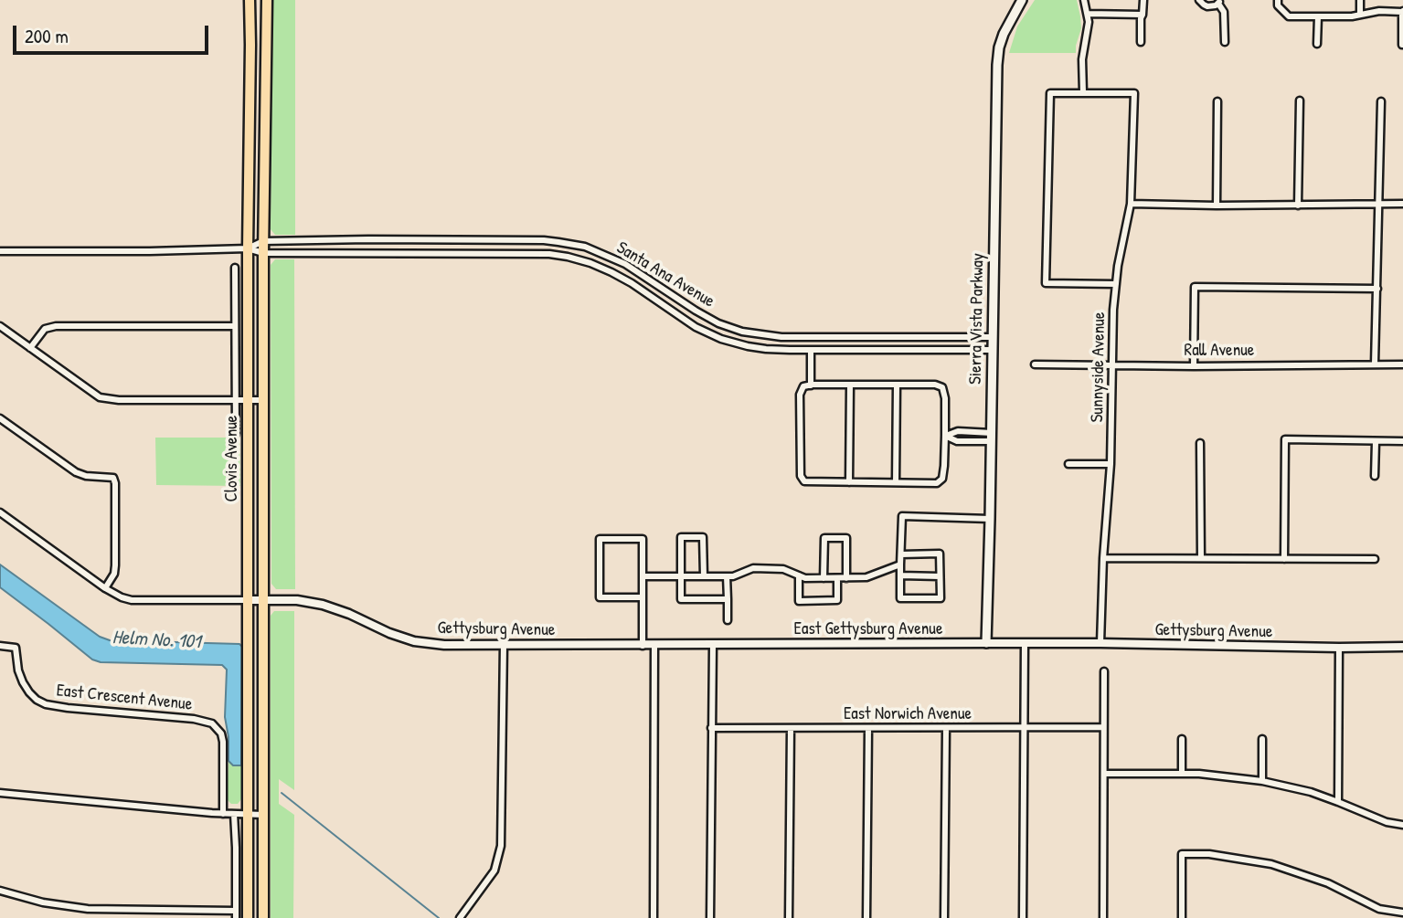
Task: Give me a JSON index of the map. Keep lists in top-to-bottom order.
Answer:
{
  "streets": {
    "main road": ["Sierra Vista Parkway", "Clovis Avenue"],
    "street": [
      "Santa Ana Avenue",
      "Rall Avenue",
      "Sunnyside Avenue",
      "Gettysburg Avenue",
      "East Gettysburg Avenue",
      "East Crescent Avenue",
      "East Norwich Avenue"
    ]
  },
  "crossings": [
    ["Santa Ana Avenue", "Sierra Vista Parkway"],
    ["Santa Ana Avenue", "Clovis Avenue"],
    ["Sierra Vista Parkway", "East Gettysburg Avenue"],
    ["Rall Avenue", "Sunnyside Avenue"],
    ["Sunnyside Avenue", "Gettysburg Avenue"],
    ["Clovis Avenue", "Gettysburg Avenue"],
    ["Gettysburg Avenue", "East Gettysburg Avenue"]
  ],
  "water": ["Helm No. 101"],
  "scale_bar": "200 m"
}
